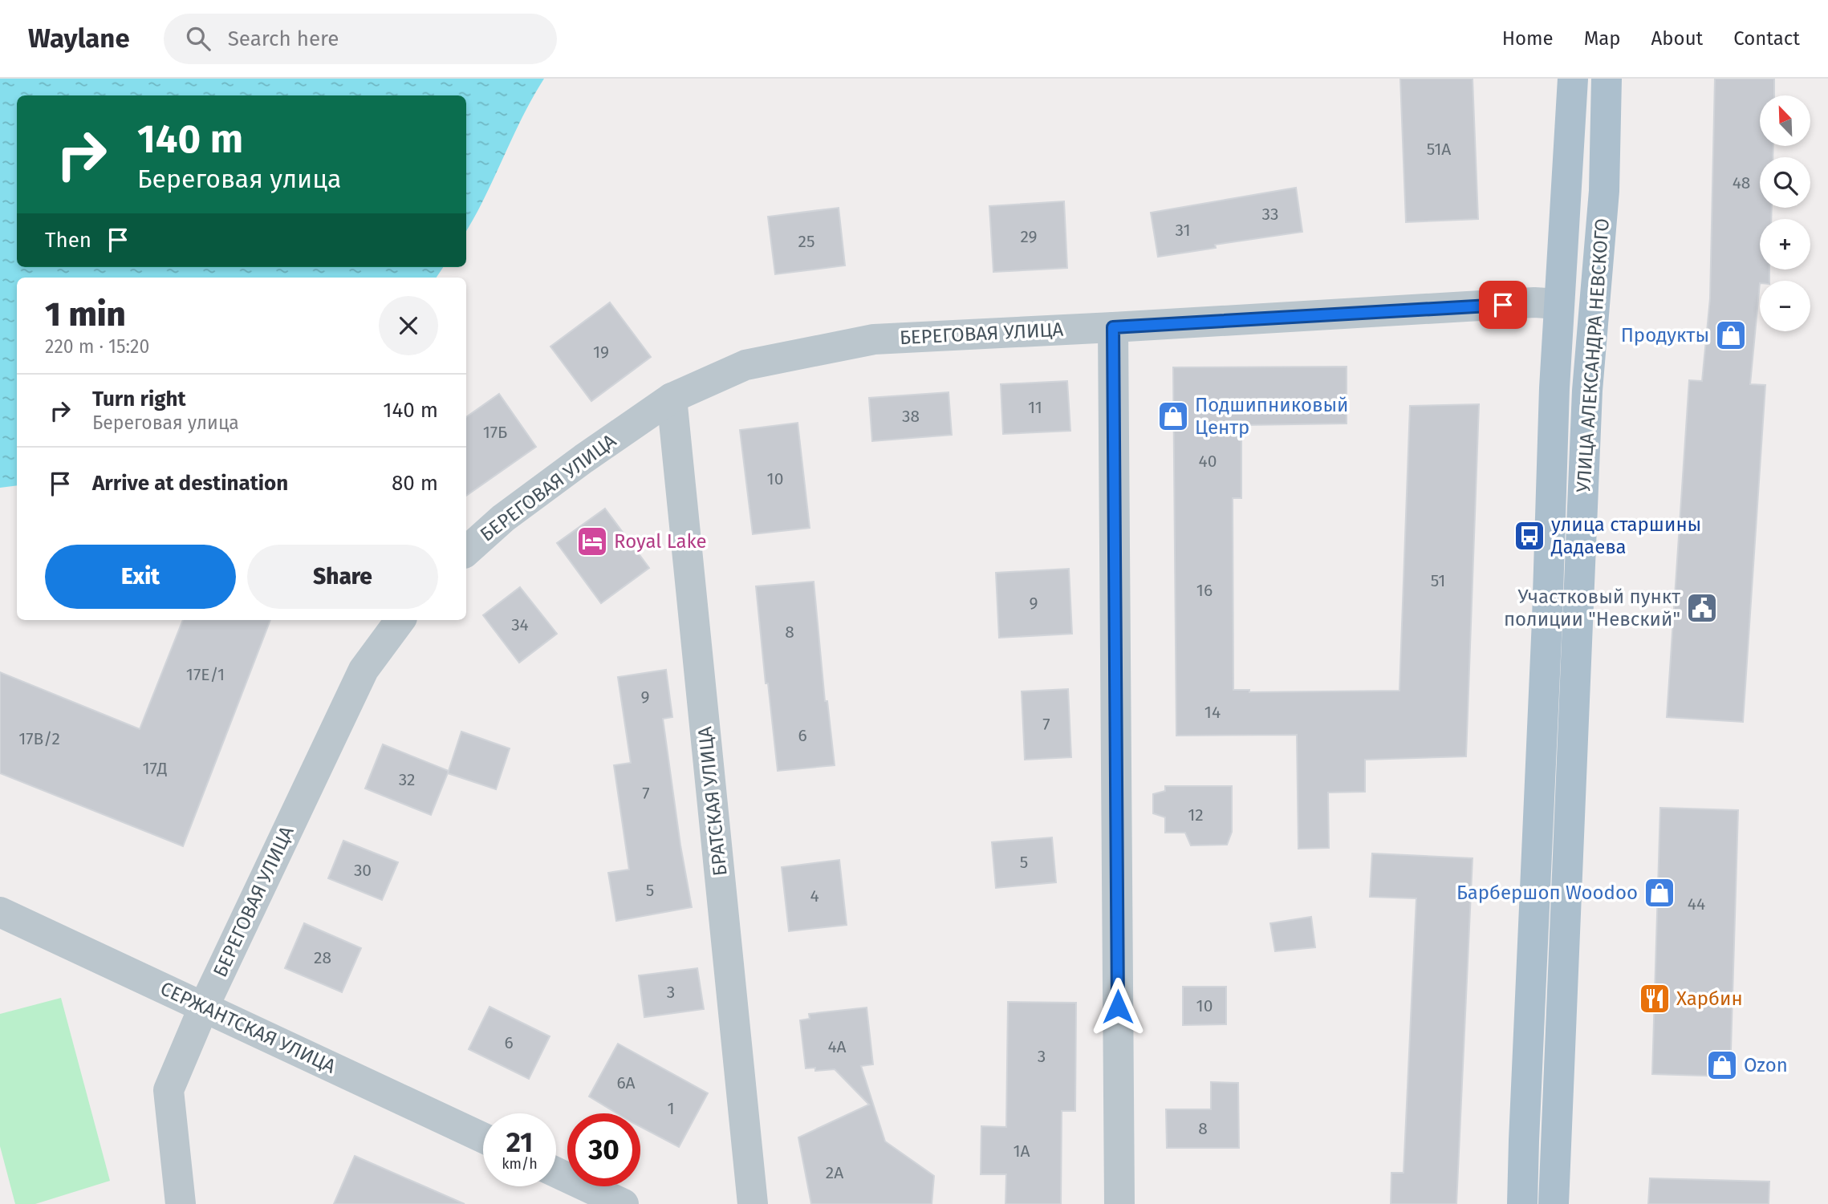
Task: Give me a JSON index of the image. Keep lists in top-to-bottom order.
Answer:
{
  "streets": {
    "main road": ["УЛИЦА АЛЕКСАНДРА НЕВСКОГО"],
    "street": ["БЕРЕГОВАЯ УЛИЦА", "БРАТСКАЯ УЛИЦА", "СЕРЖАНТСКАЯ УЛИЦА"]
  },
  "crossings": [
    ["БЕРЕГОВАЯ УЛИЦА", "УЛИЦА АЛЕКСАНДРА НЕВСКОГО"],
    ["БЕРЕГОВАЯ УЛИЦА", "БРАТСКАЯ УЛИЦА"],
    ["БЕРЕГОВАЯ УЛИЦА", "СЕРЖАНТСКАЯ УЛИЦА"]
  ],
  "places": {
    "shop": [
      "Продукты",
      "Подшипниковый Центр",
      "Барбершоп Woodoo",
      "Ozon"
    ],
    "bus stop": ["улица старшины Дадаева"],
    "hotel": ["Royal Lake"],
    "public building": ["Участковый пункт полиции \"Невский\""],
    "restaurant": ["Харбин"]
  },
  "house_numbers": [
    "51А",
    "48",
    "33",
    "31",
    "29",
    "25",
    "19",
    "11",
    "38",
    "17Б",
    "40",
    "10",
    "51",
    "16",
    "9",
    "34",
    "8",
    "17Е/1",
    "9",
    "14",
    "7",
    "6",
    "17В/2",
    "17Д",
    "32",
    "7",
    "12",
    "5",
    "30",
    "5",
    "4",
    "44",
    "28",
    "3",
    "10",
    "6",
    "4А",
    "3",
    "6А",
    "1",
    "8",
    "1А",
    "2А"
  ],
  "north": "top left",
  "page": {
    "header": "Waylane",
    "search": "Search here",
    "nav": [
      "Home",
      "Map",
      "About",
      "Contact"
    ],
    "map_buttons": ["+", "−"],
    "turn": ["140 m", "Береговая улица"],
    "then": "Then",
    "heading": ["1 min", "220 m · 15:20"],
    "list": [
      {
        "name": "Turn right",
        "note": "Береговая улица",
        "value": "140 m"
      },
      {
        "name": "Arrive at destination",
        "value": "80 m"
      }
    ],
    "buttons": ["Exit", "Share"],
    "speed": "21 km/h",
    "limit": "30"
  }
}
